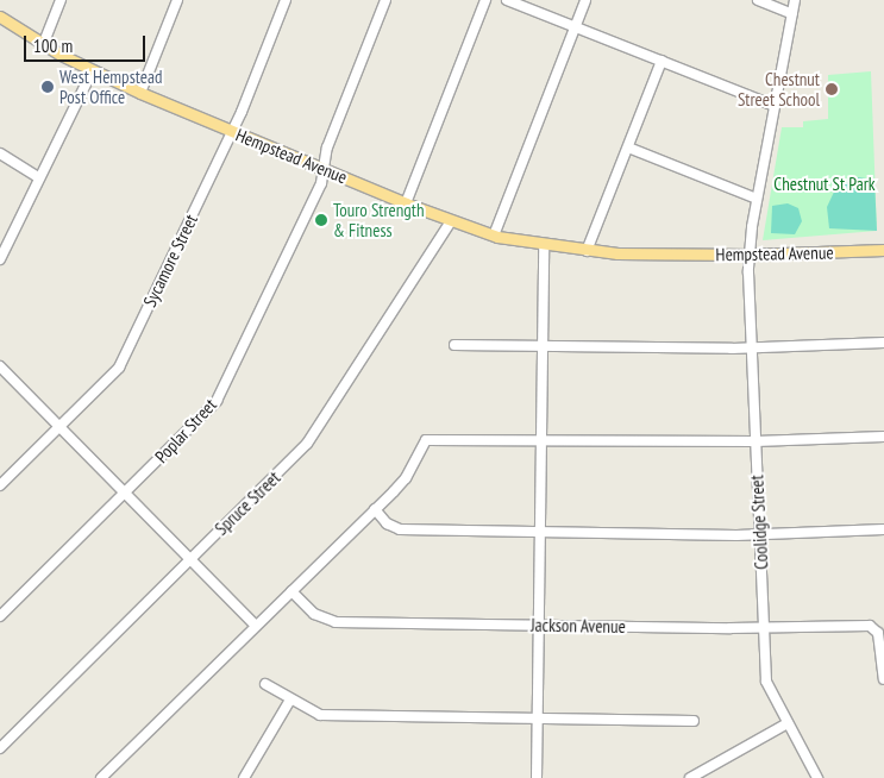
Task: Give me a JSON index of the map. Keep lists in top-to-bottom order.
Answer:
{
  "streets": {
    "main road": ["Hempstead Avenue"],
    "street": [
      "Sycamore Street",
      "Poplar Street",
      "Spruce Street",
      "Coolidge Street",
      "Jackson Avenue"
    ]
  },
  "crossings": [
    ["Hempstead Avenue", "Sycamore Street"],
    ["Hempstead Avenue", "Poplar Street"],
    ["Hempstead Avenue", "Spruce Street"],
    ["Hempstead Avenue", "Coolidge Street"],
    ["Coolidge Street", "Jackson Avenue"]
  ],
  "parks": ["Chestnut St Park"],
  "places": ["West Hempstead Post Office", "Chestnut Street School", "Touro Strength & Fitness"],
  "scale_bar": "100 m"
}
